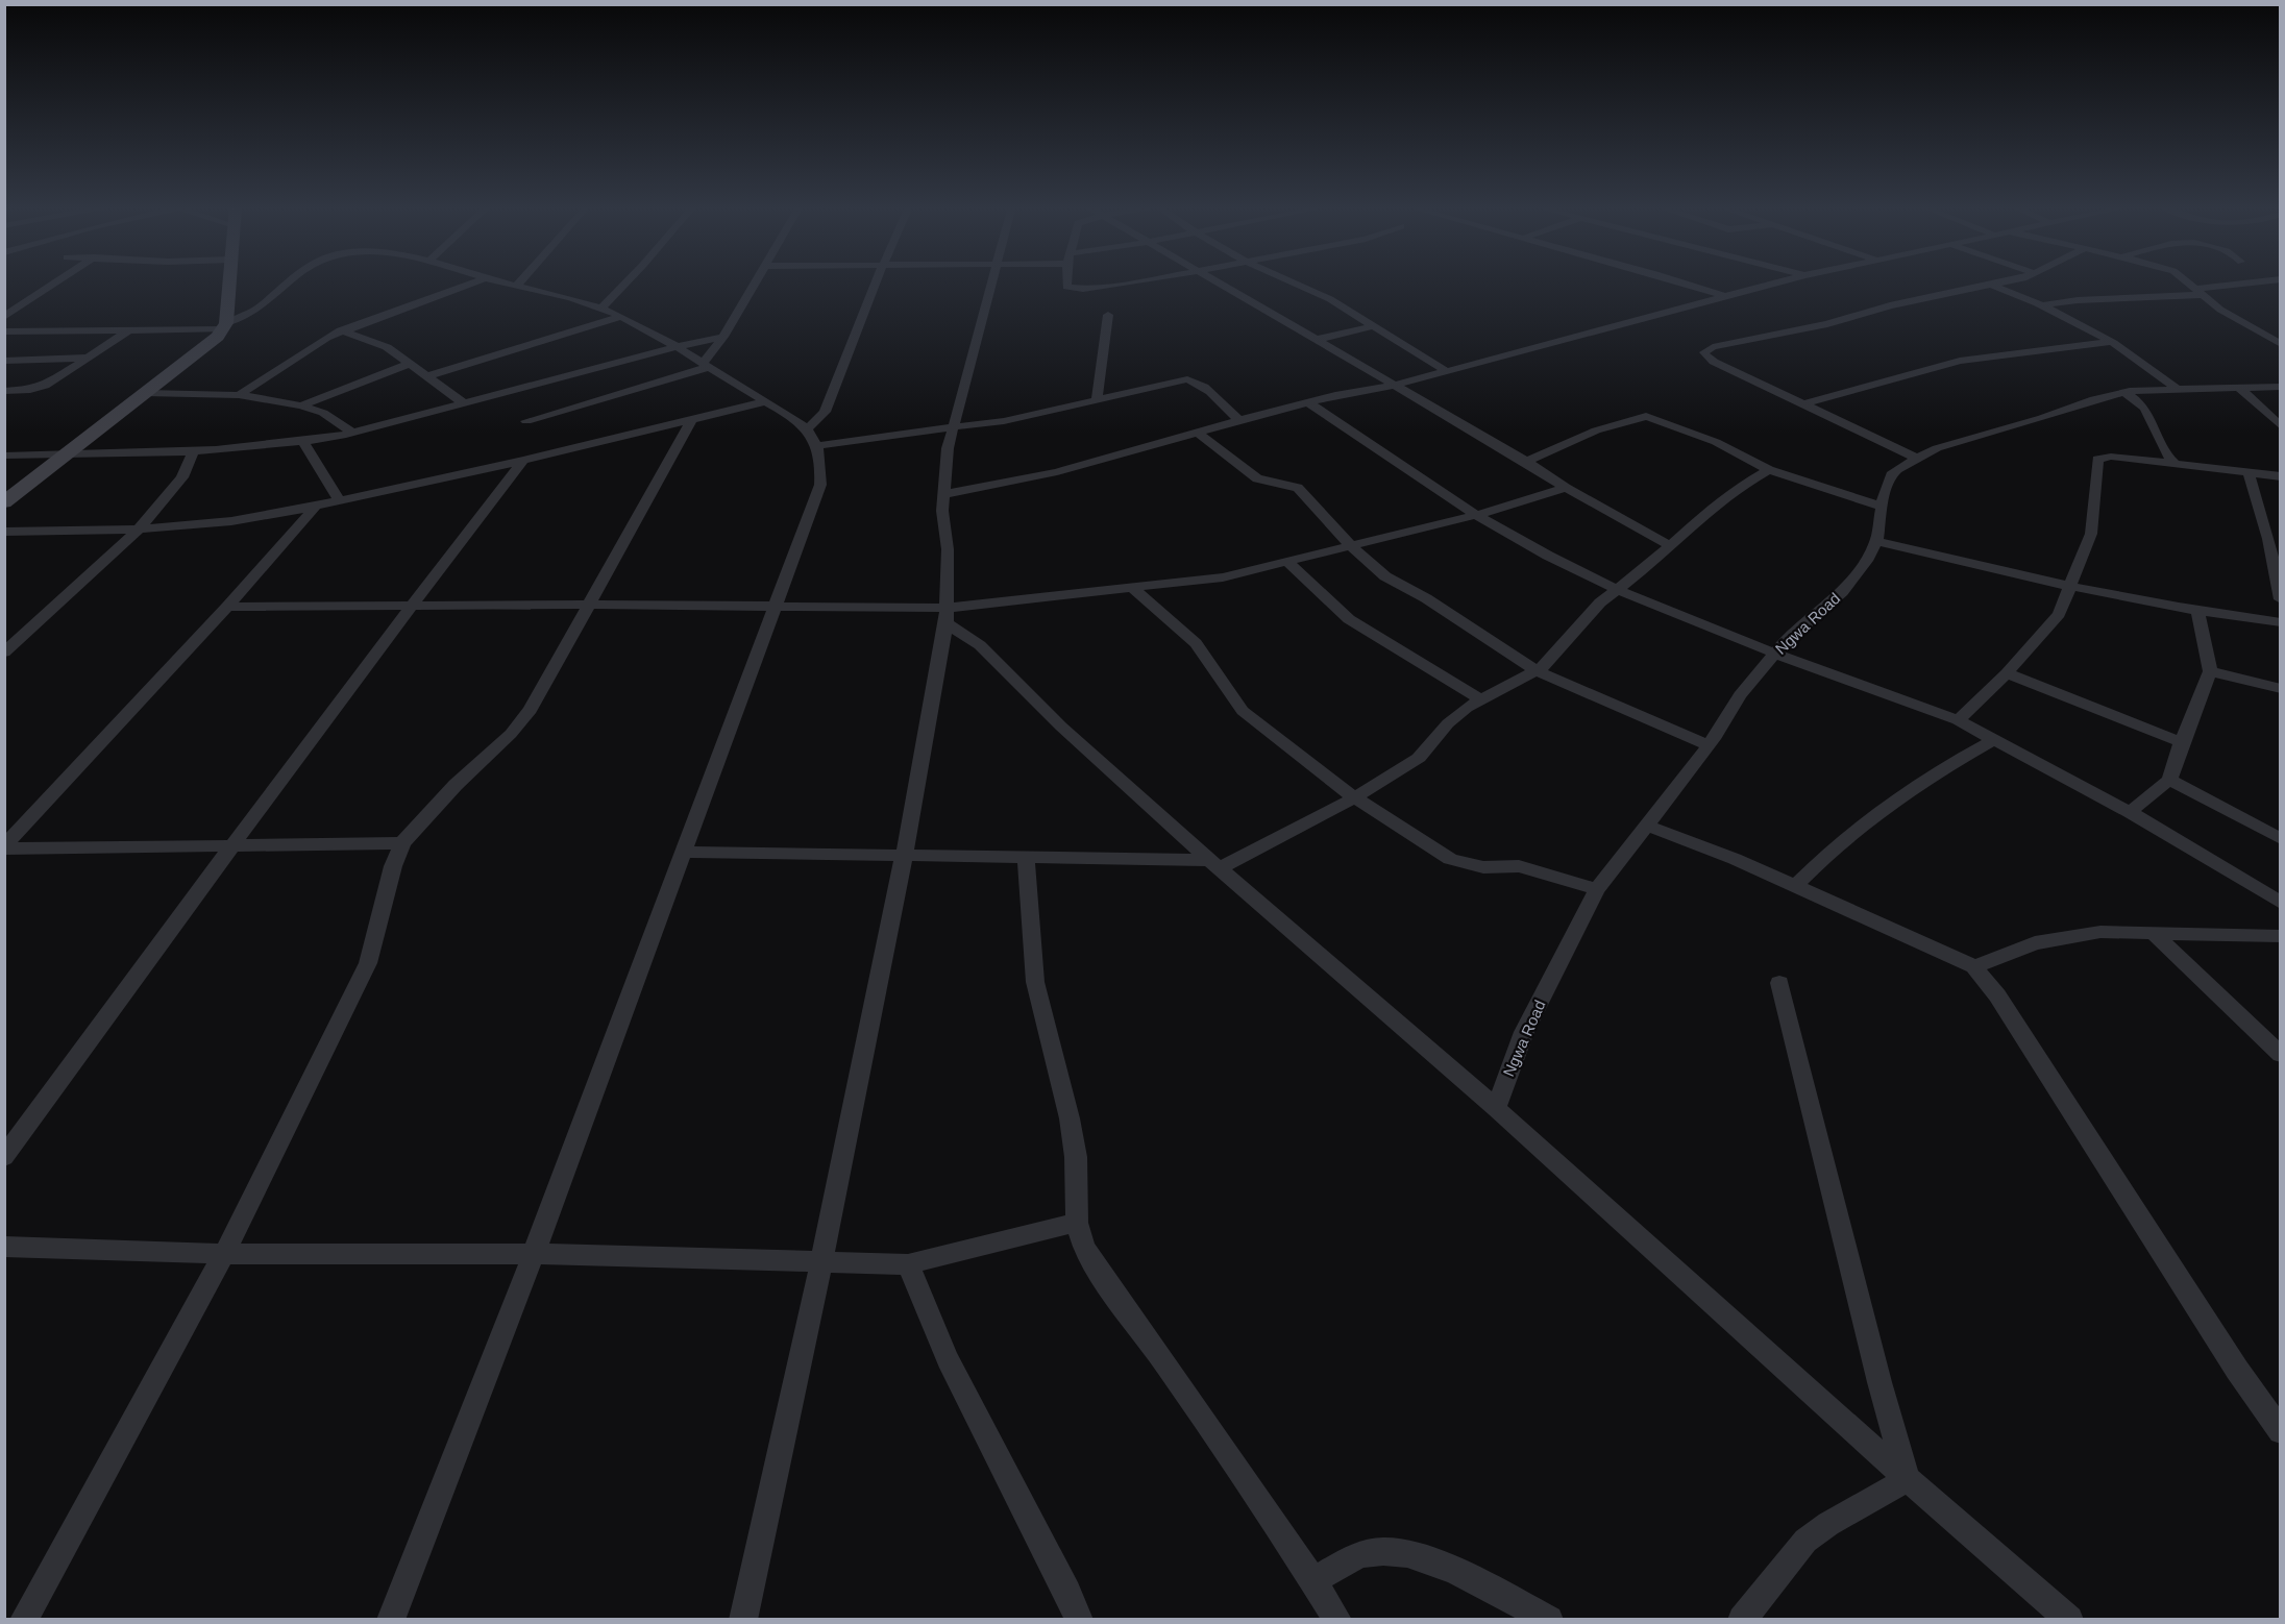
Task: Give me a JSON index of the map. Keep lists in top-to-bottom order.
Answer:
{
  "streets": {
    "street": ["Ngwa Road"]
  }
}
